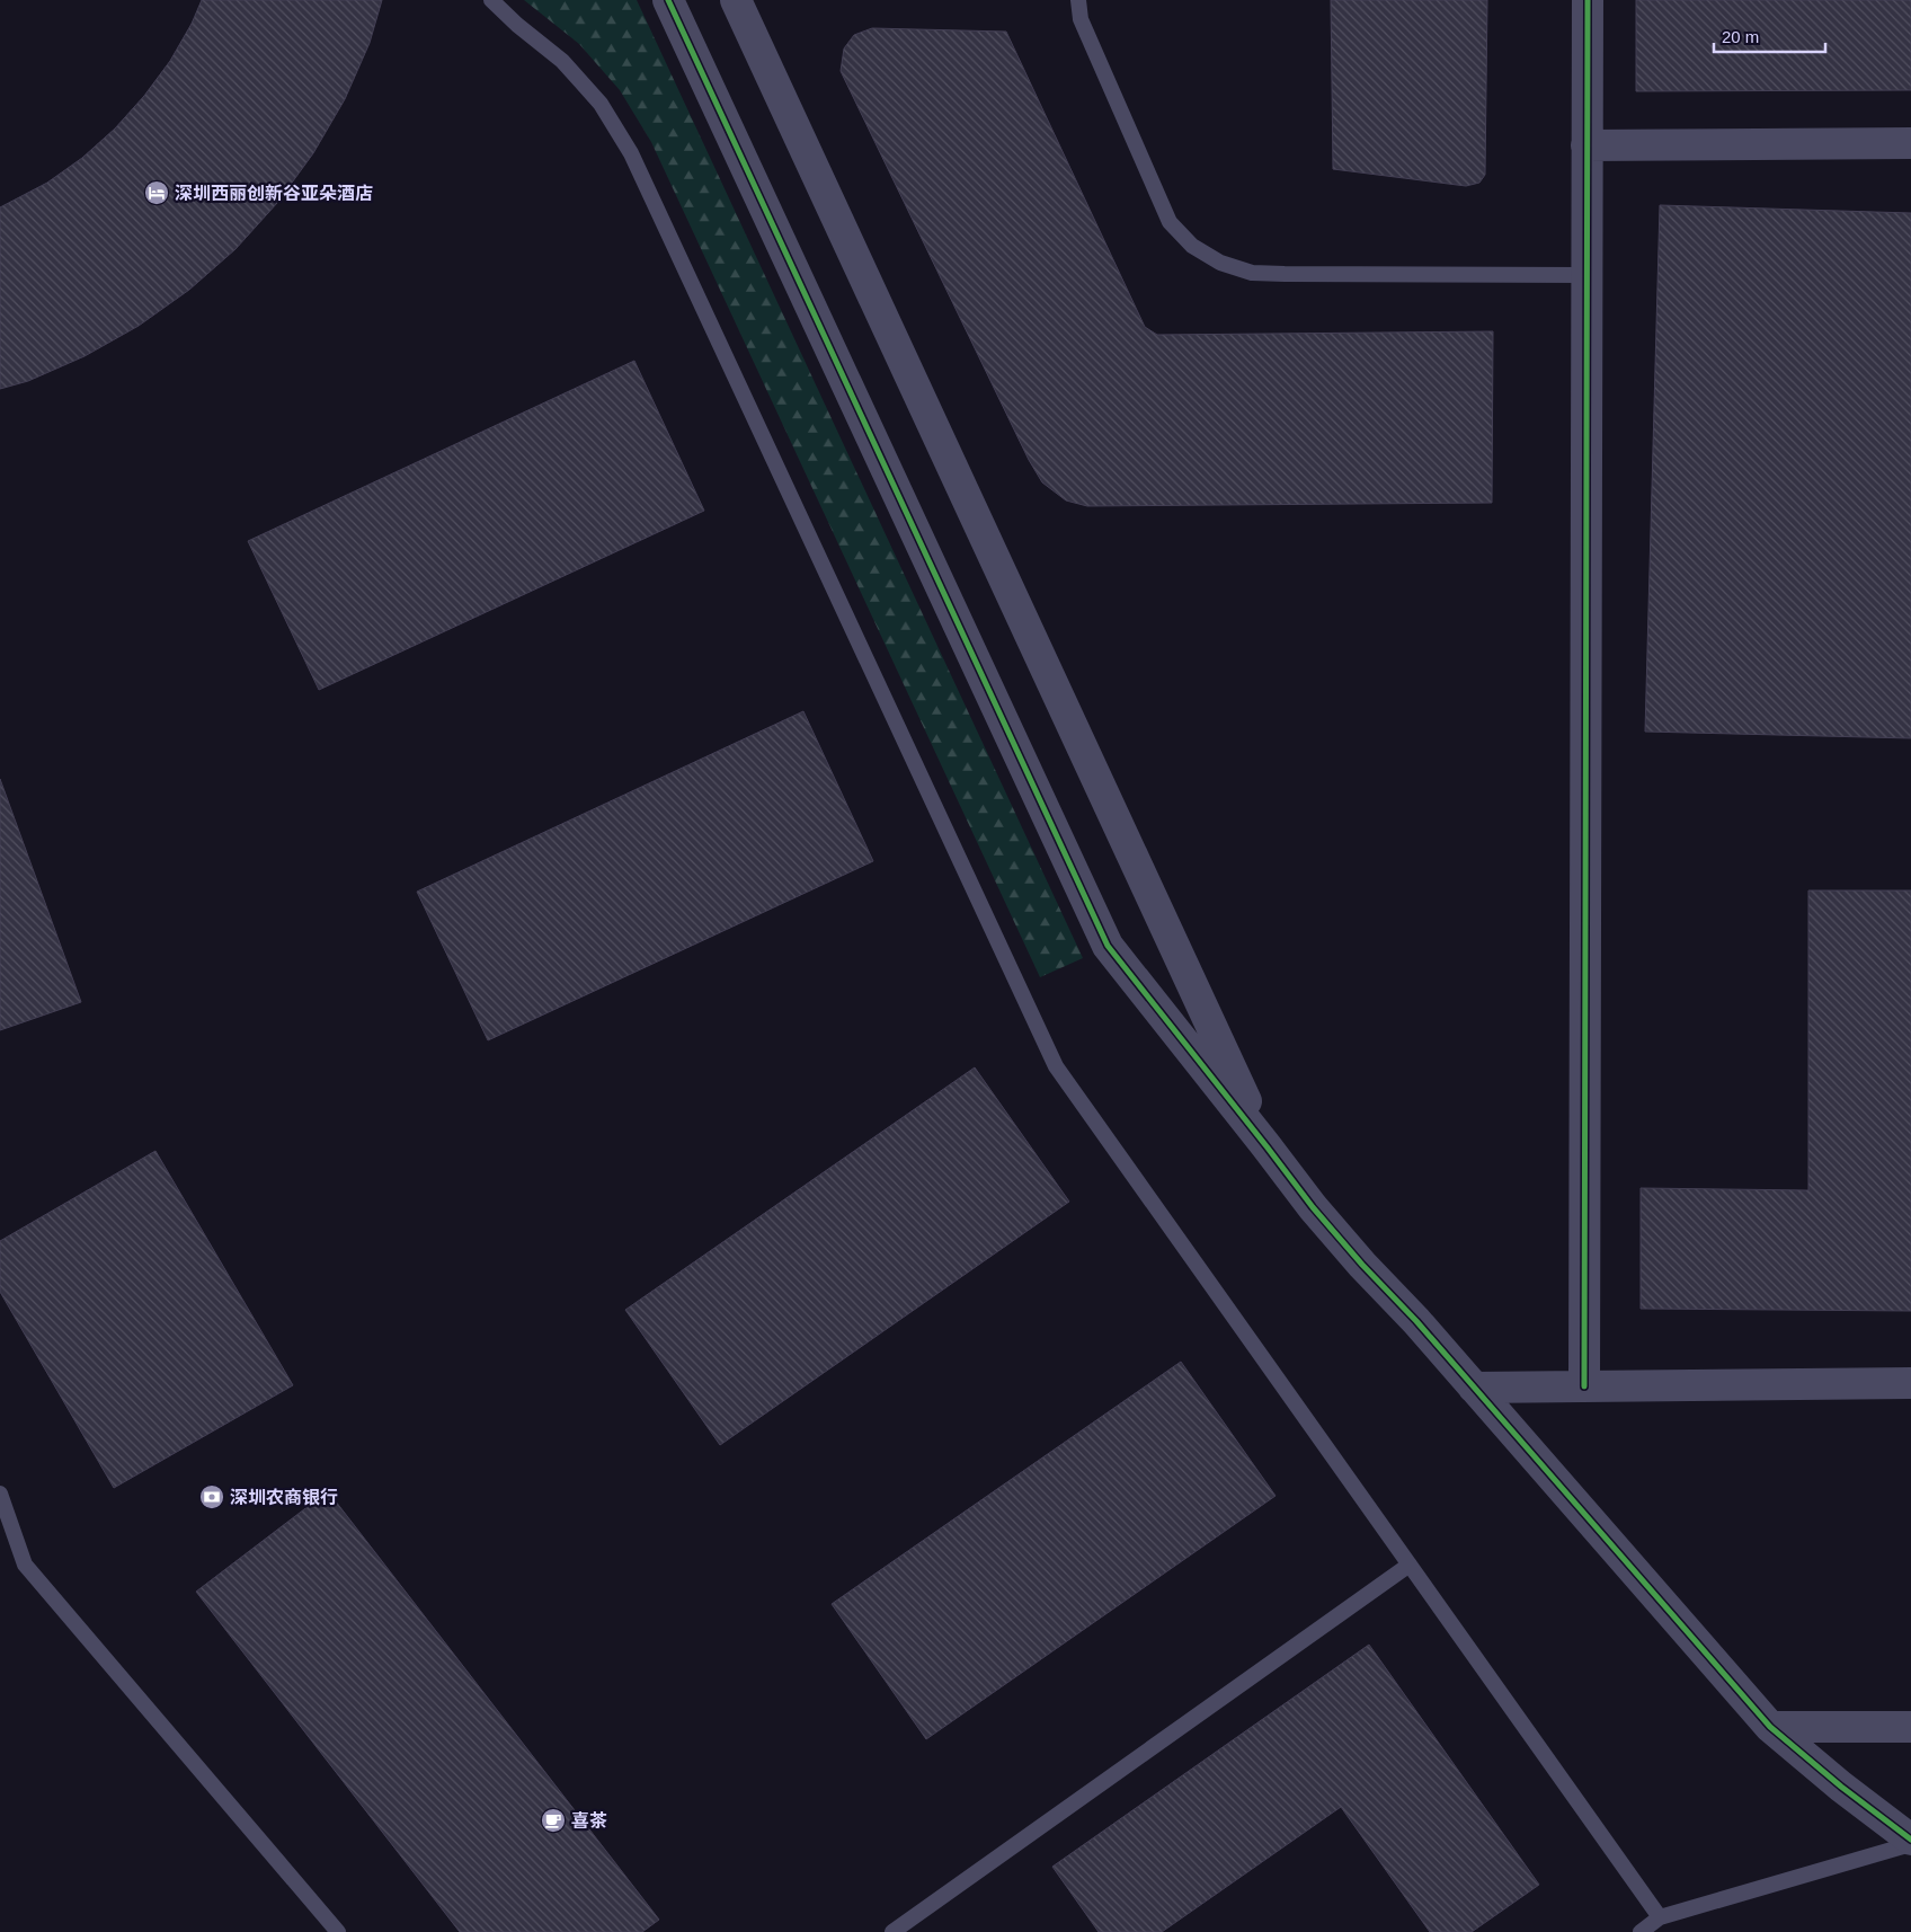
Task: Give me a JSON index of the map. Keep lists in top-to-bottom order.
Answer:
{
  "places": {
    "hotel": ["深圳西丽创新谷亚朵酒店"],
    "bank": ["深圳农商银行"],
    "cafe": ["喜茶"]
  },
  "scale_bar": "20 m"
}
